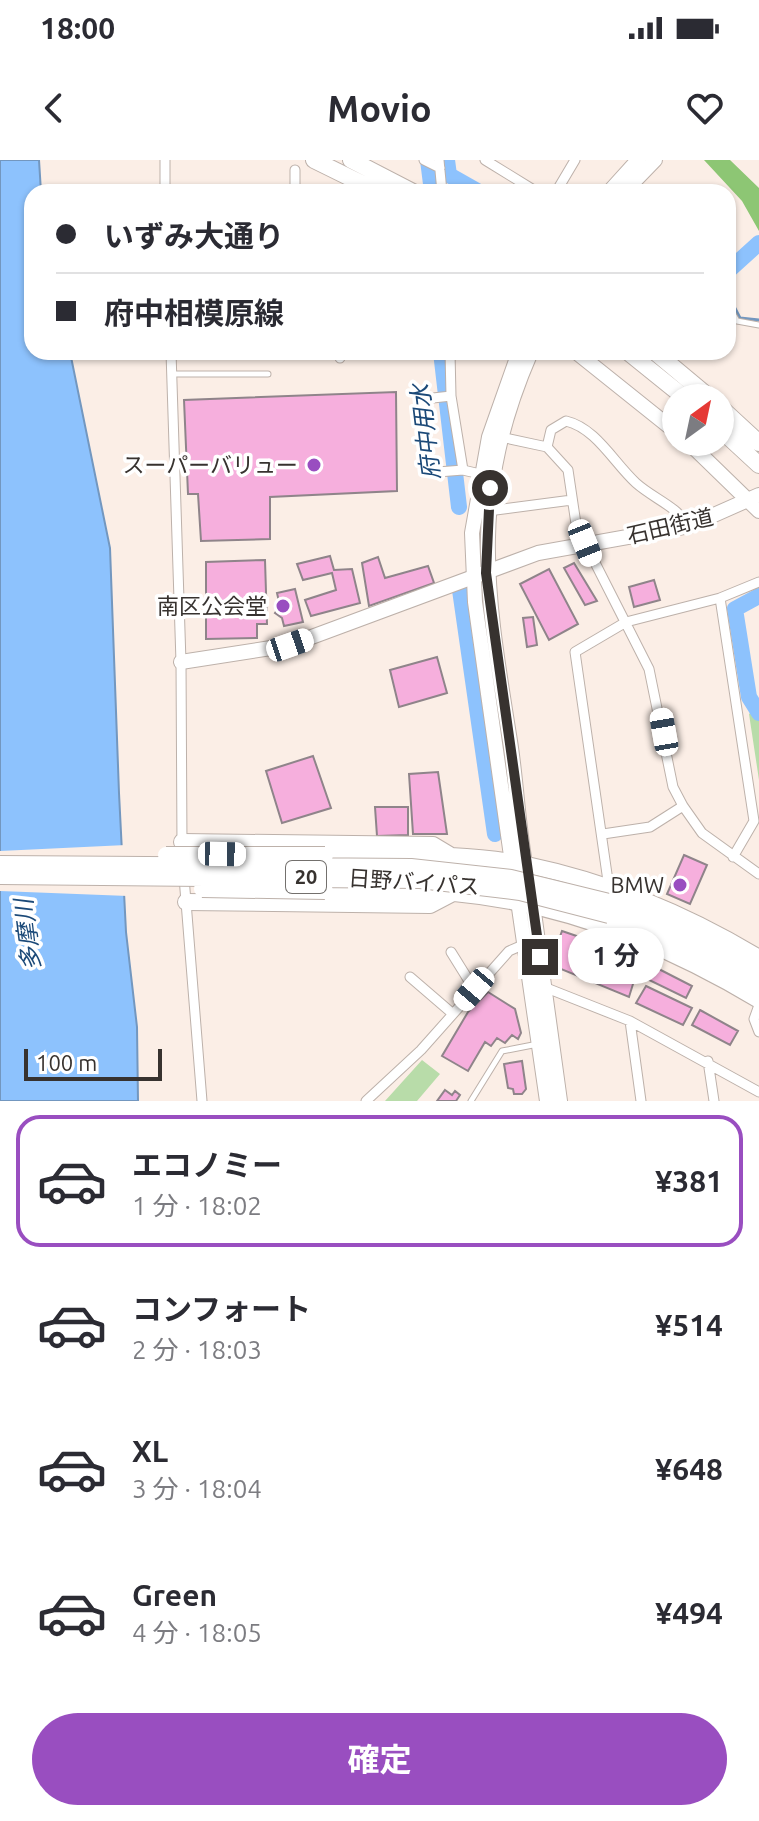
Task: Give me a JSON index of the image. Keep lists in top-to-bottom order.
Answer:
{
  "streets": {
    "highway": ["20", "日野バイパス"],
    "main road": ["石田街道"]
  },
  "water": ["府中用水", "多摩川"],
  "places": ["スーパーバリュー", "南区公会堂", "BMW"],
  "scale_bar": "100 m",
  "north": "top right",
  "page": {
    "status": "18:00",
    "header": "Movio",
    "banner": ["いずみ大通り", "府中相模原線"],
    "bubble": "1 分",
    "scale": "100 m",
    "list": [
      {
        "name": "エコノミー",
        "note": "1 分 · 18:02",
        "value": "¥381"
      },
      {
        "name": "コンフォート",
        "note": "2 分 · 18:03",
        "value": "¥514"
      },
      {
        "name": "XL",
        "note": "3 分 · 18:04",
        "value": "¥648"
      },
      {
        "name": "Green",
        "note": "4 分 · 18:05",
        "value": "¥494"
      }
    ],
    "buttons": "確定"
  }
}
